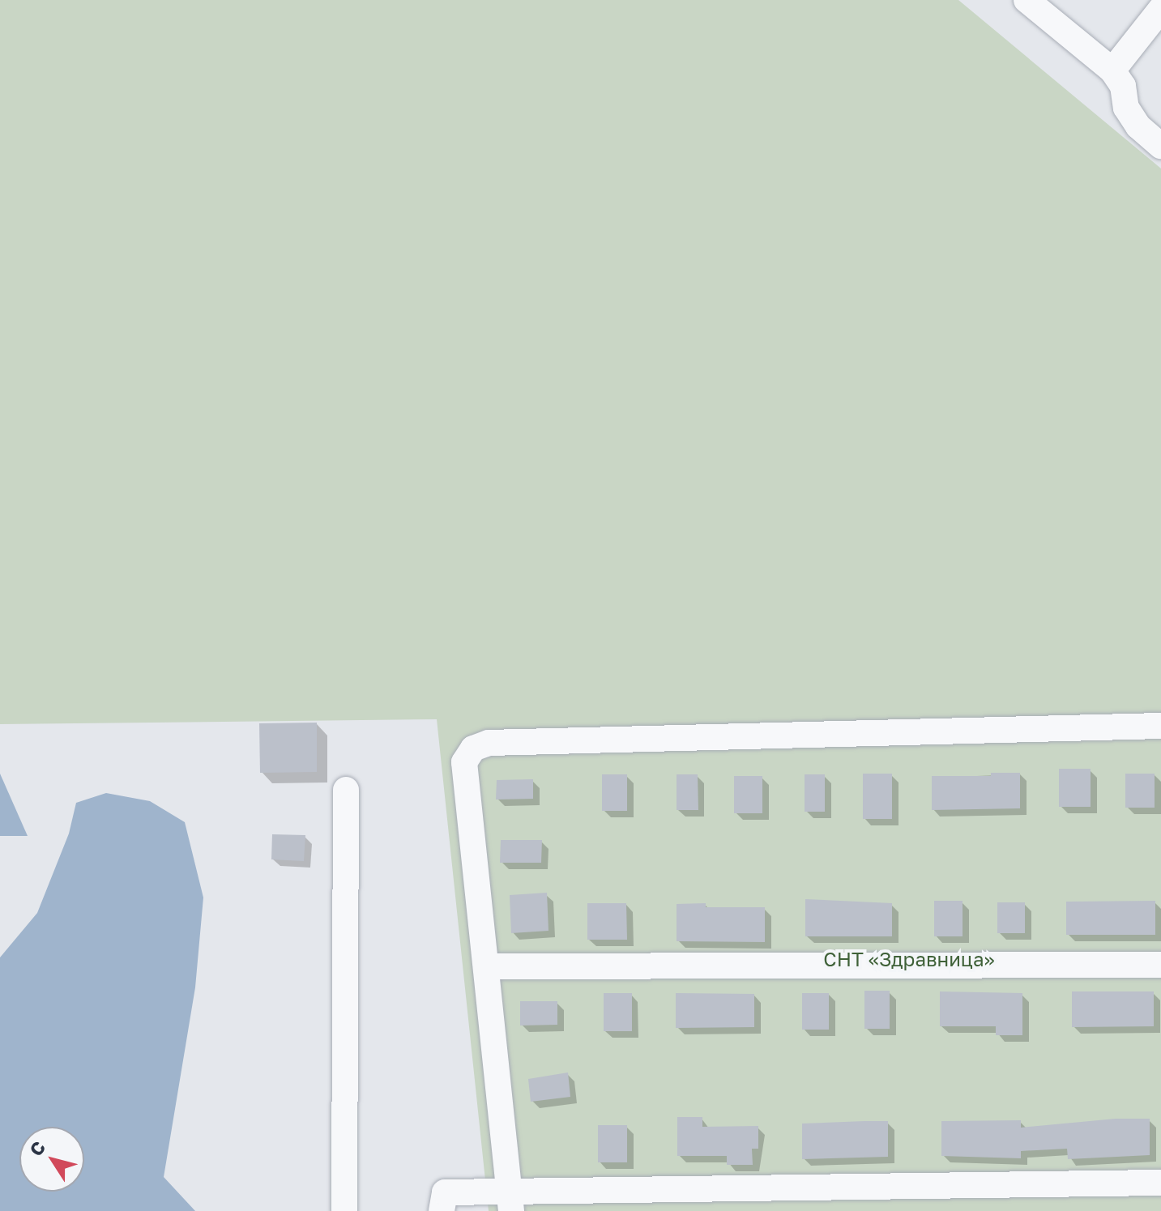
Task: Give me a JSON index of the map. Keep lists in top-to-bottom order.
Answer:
{
  "parks": ["СНТ «Здравница»"],
  "north": "top left"
}
